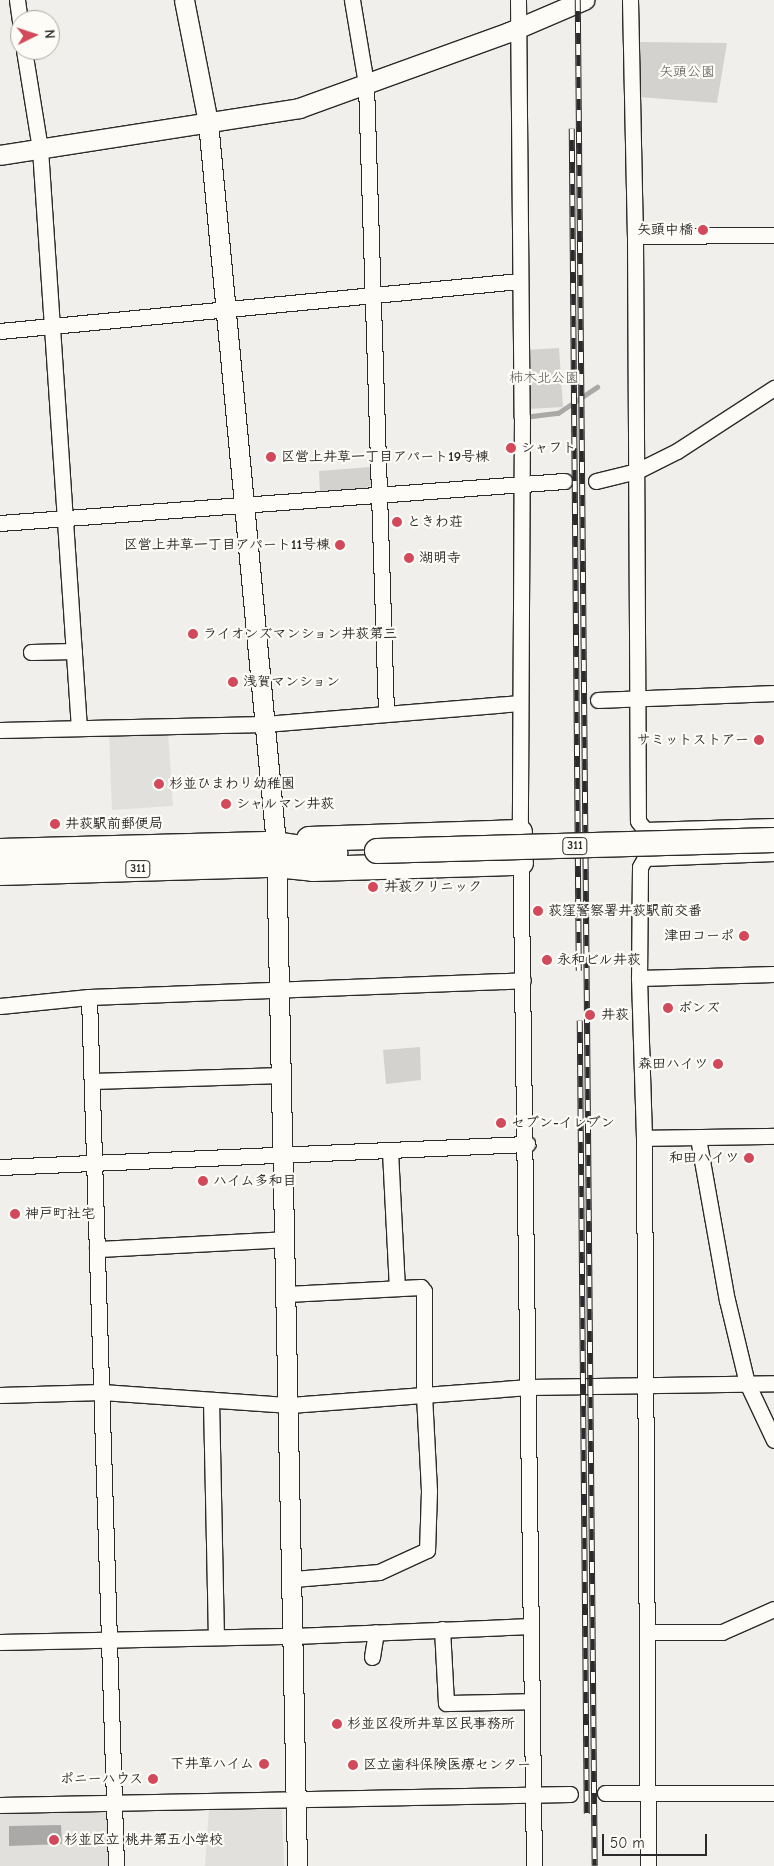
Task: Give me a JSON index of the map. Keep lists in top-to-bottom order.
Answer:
{
  "streets": {
    "main road": ["311"]
  },
  "parks": ["矢頭公園", "柿木北公園"],
  "places": [
    "矢頭中橋",
    "シャフト",
    "区営上井草一丁目アパート19号棟",
    "ときわ荘",
    "区営上井草一丁目アパート11号棟",
    "湖明寺",
    "ライオンズマンション井荻第三",
    "浅賀マンション",
    "サミットストアー",
    "杉並ひまわり幼稚園",
    "シャルマン井荻",
    "井荻駅前郵便局",
    "井荻クリニック",
    "荻窪警察署井荻駅前交番",
    "津田コーポ",
    "永和ビル井荻",
    "ボンズ",
    "井荻",
    "森田ハイツ",
    "セブン-イレブン",
    "和田ハイツ",
    "ハイム多和目",
    "神戸町社宅",
    "杉並区役所井草区民事務所",
    "下井草ハイム",
    "区立歯科保険医療センター",
    "ポニーハウス",
    "杉並区立 桃井第五小学校"
  ],
  "scale_bar": "50 m",
  "north": "right"
}
